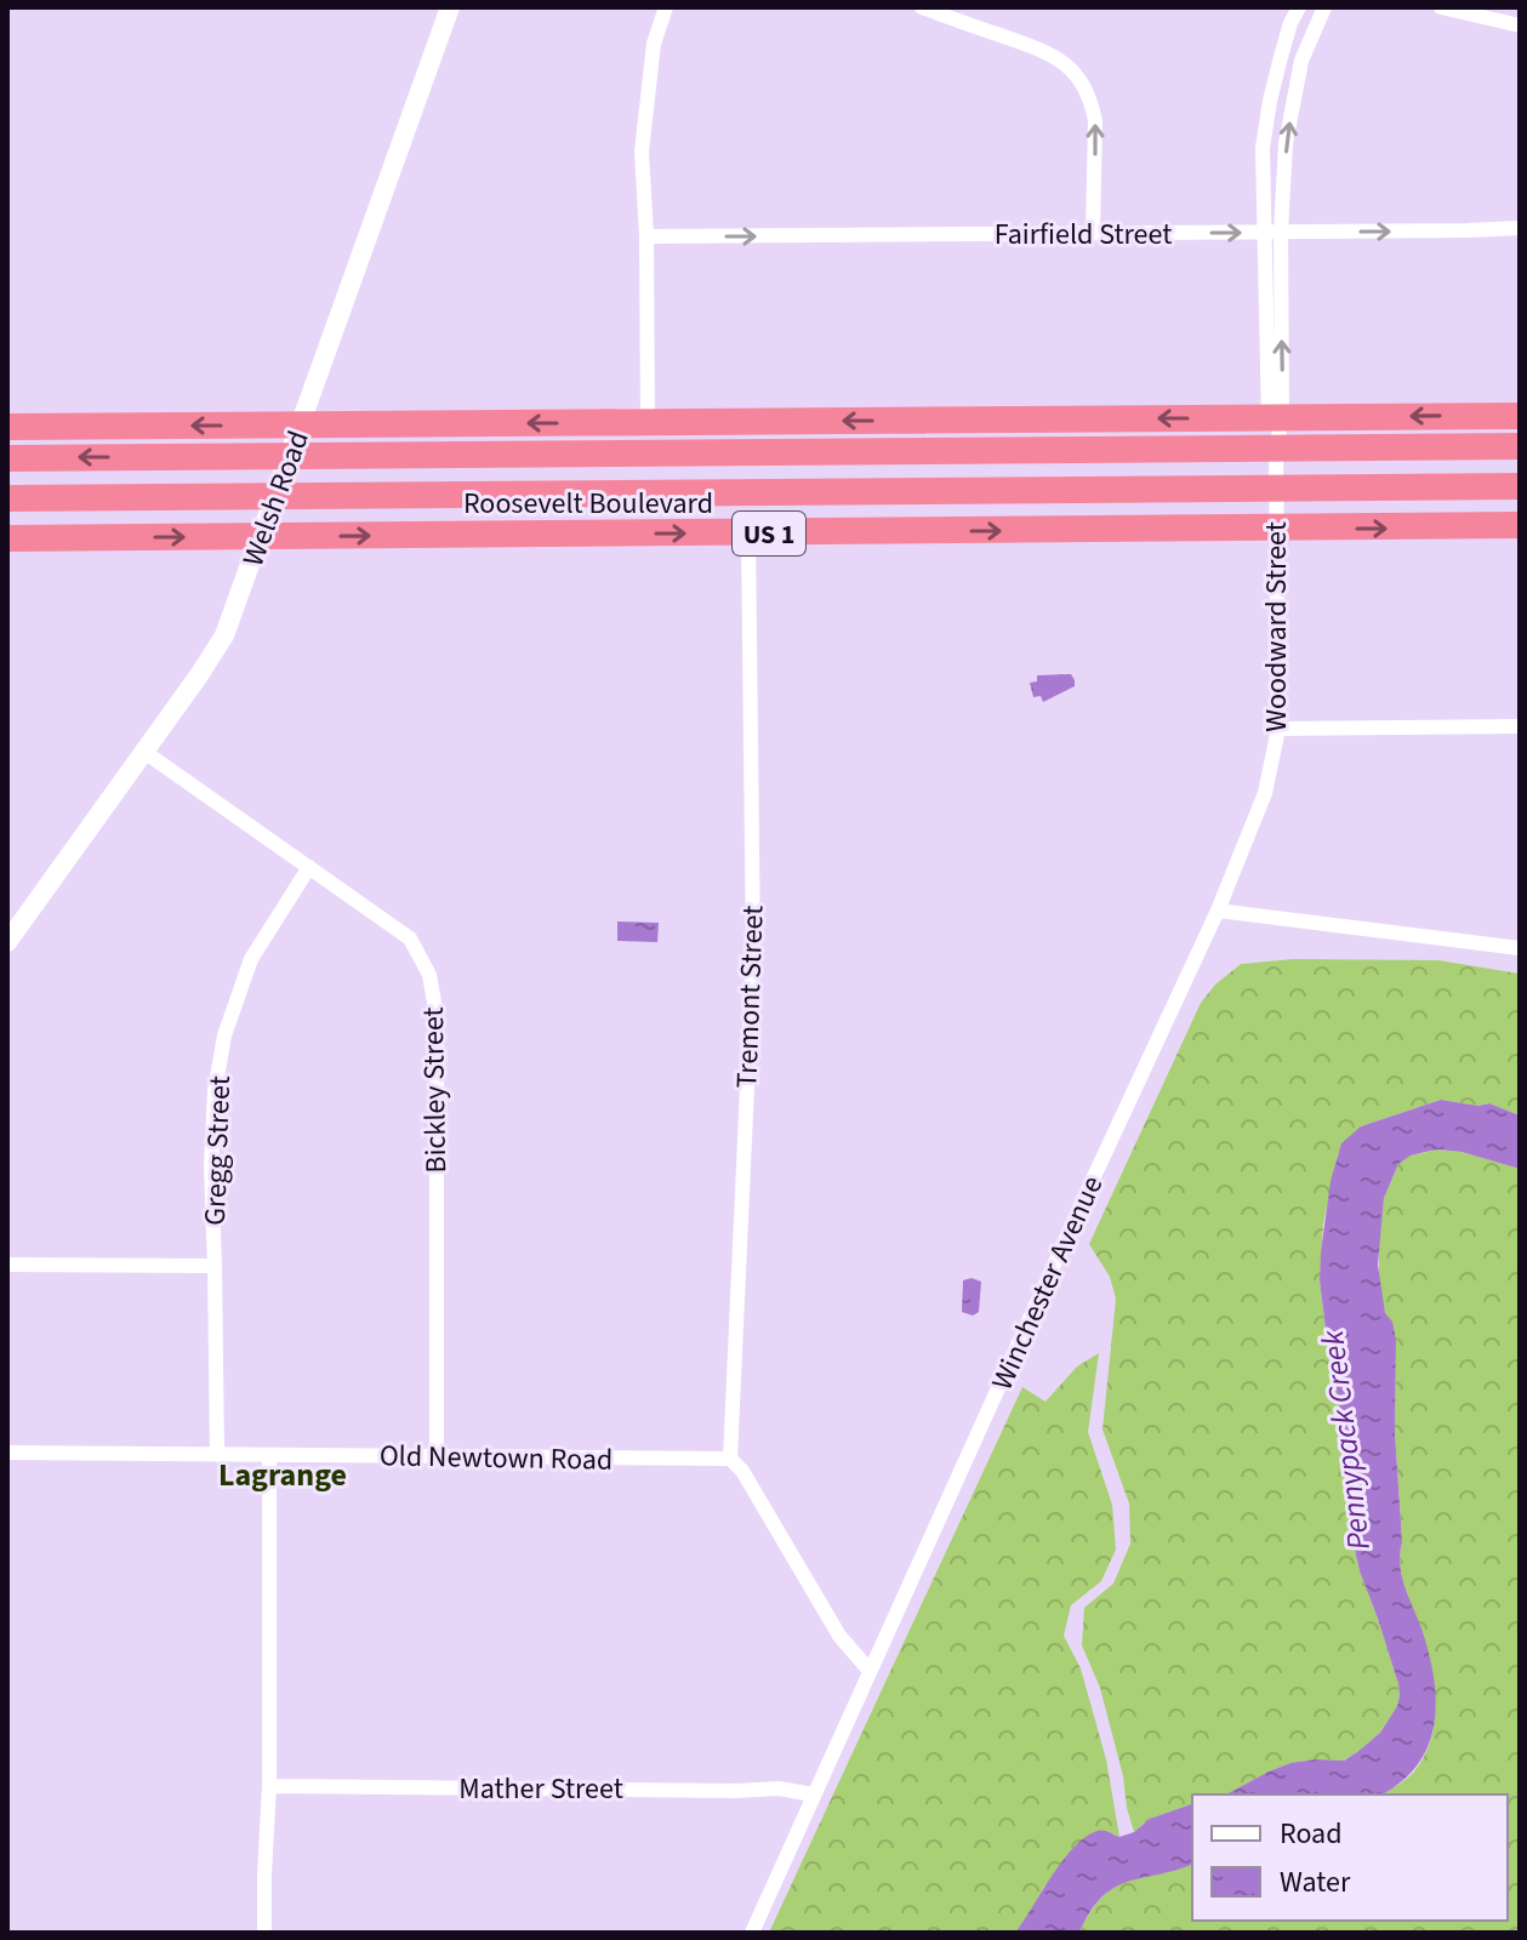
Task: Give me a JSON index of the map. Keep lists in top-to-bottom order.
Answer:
{
  "streets": {
    "highway": ["Roosevelt Boulevard", "US 1"],
    "main road": ["Welsh Road"],
    "street": [
      "Fairfield Street",
      "Woodward Street",
      "Tremont Street",
      "Bickley Street",
      "Gregg Street",
      "Winchester Avenue",
      "Old Newtown Road",
      "Mather Street"
    ]
  },
  "crossings": [
    ["Fairfield Street", "Woodward Street"],
    ["Welsh Road", "Roosevelt Boulevard"],
    ["Welsh Road", "Bickley Street"],
    ["Roosevelt Boulevard", "Woodward Street"],
    ["Roosevelt Boulevard", "Tremont Street"],
    ["Woodward Street", "Winchester Avenue"],
    ["Tremont Street", "Old Newtown Road"],
    ["Bickley Street", "Gregg Street"],
    ["Bickley Street", "Old Newtown Road"],
    ["Gregg Street", "Old Newtown Road"],
    ["Winchester Avenue", "Mather Street"]
  ],
  "one_way": ["Fairfield Street"],
  "districts": ["Lagrange"],
  "water": ["Pennypack Creek"],
  "legend": ["Road", "Water"]
}
